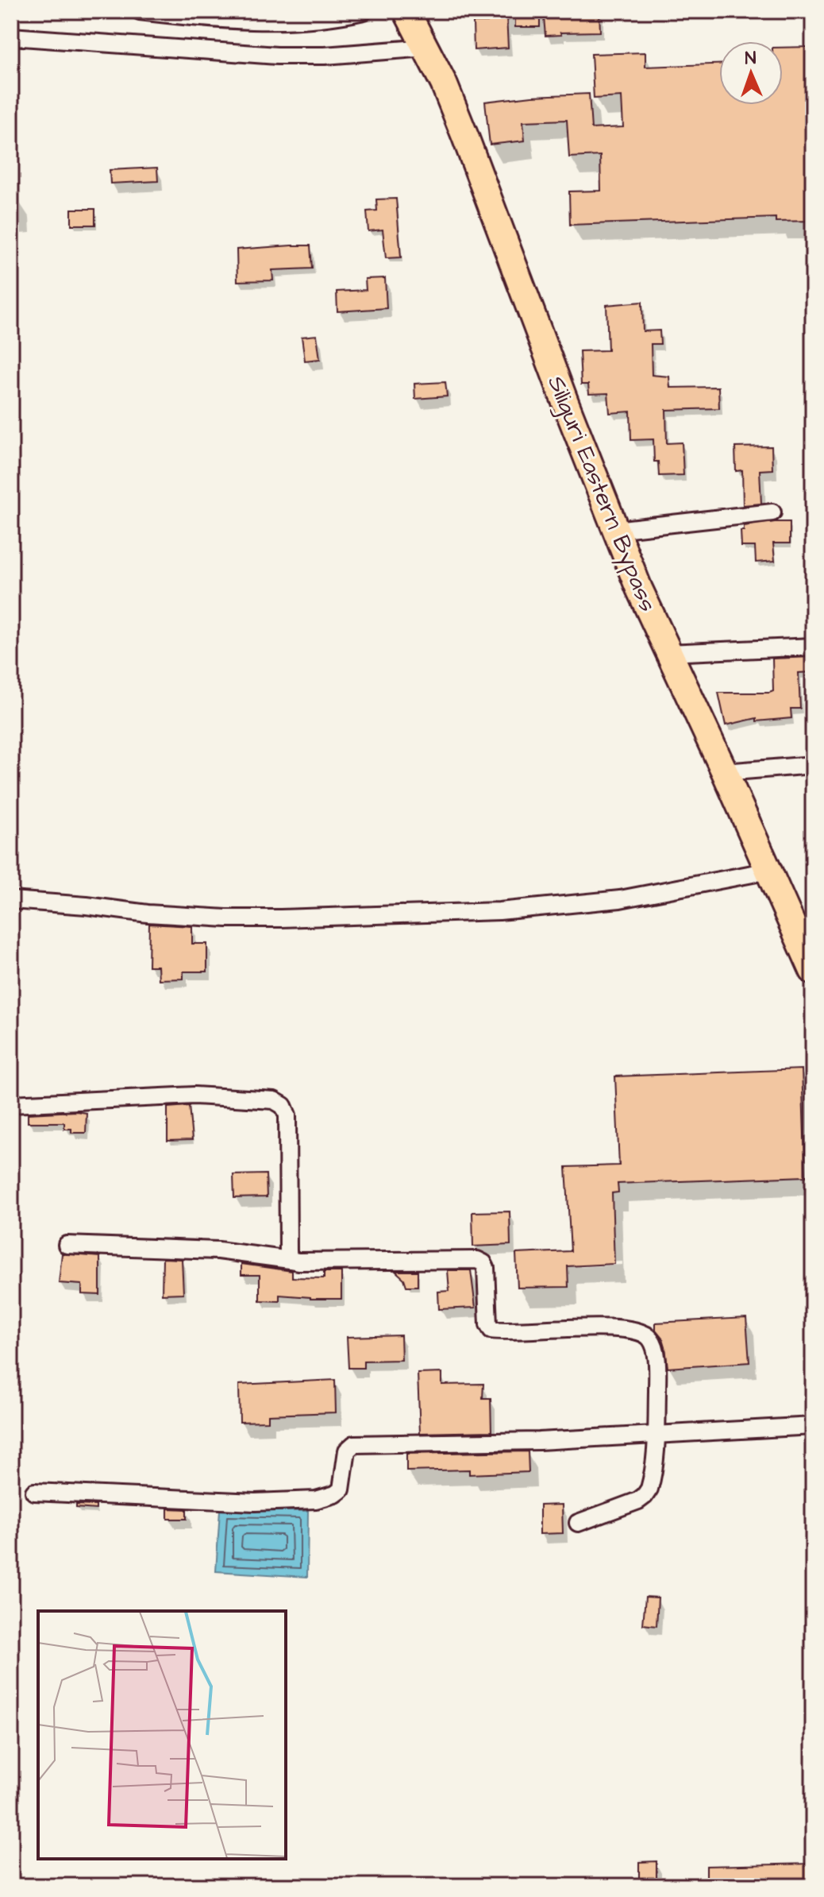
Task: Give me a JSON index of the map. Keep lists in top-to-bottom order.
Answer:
{
  "streets": {
    "main road": ["Siliguri Eastern Bypass"]
  },
  "north": "top"
}
